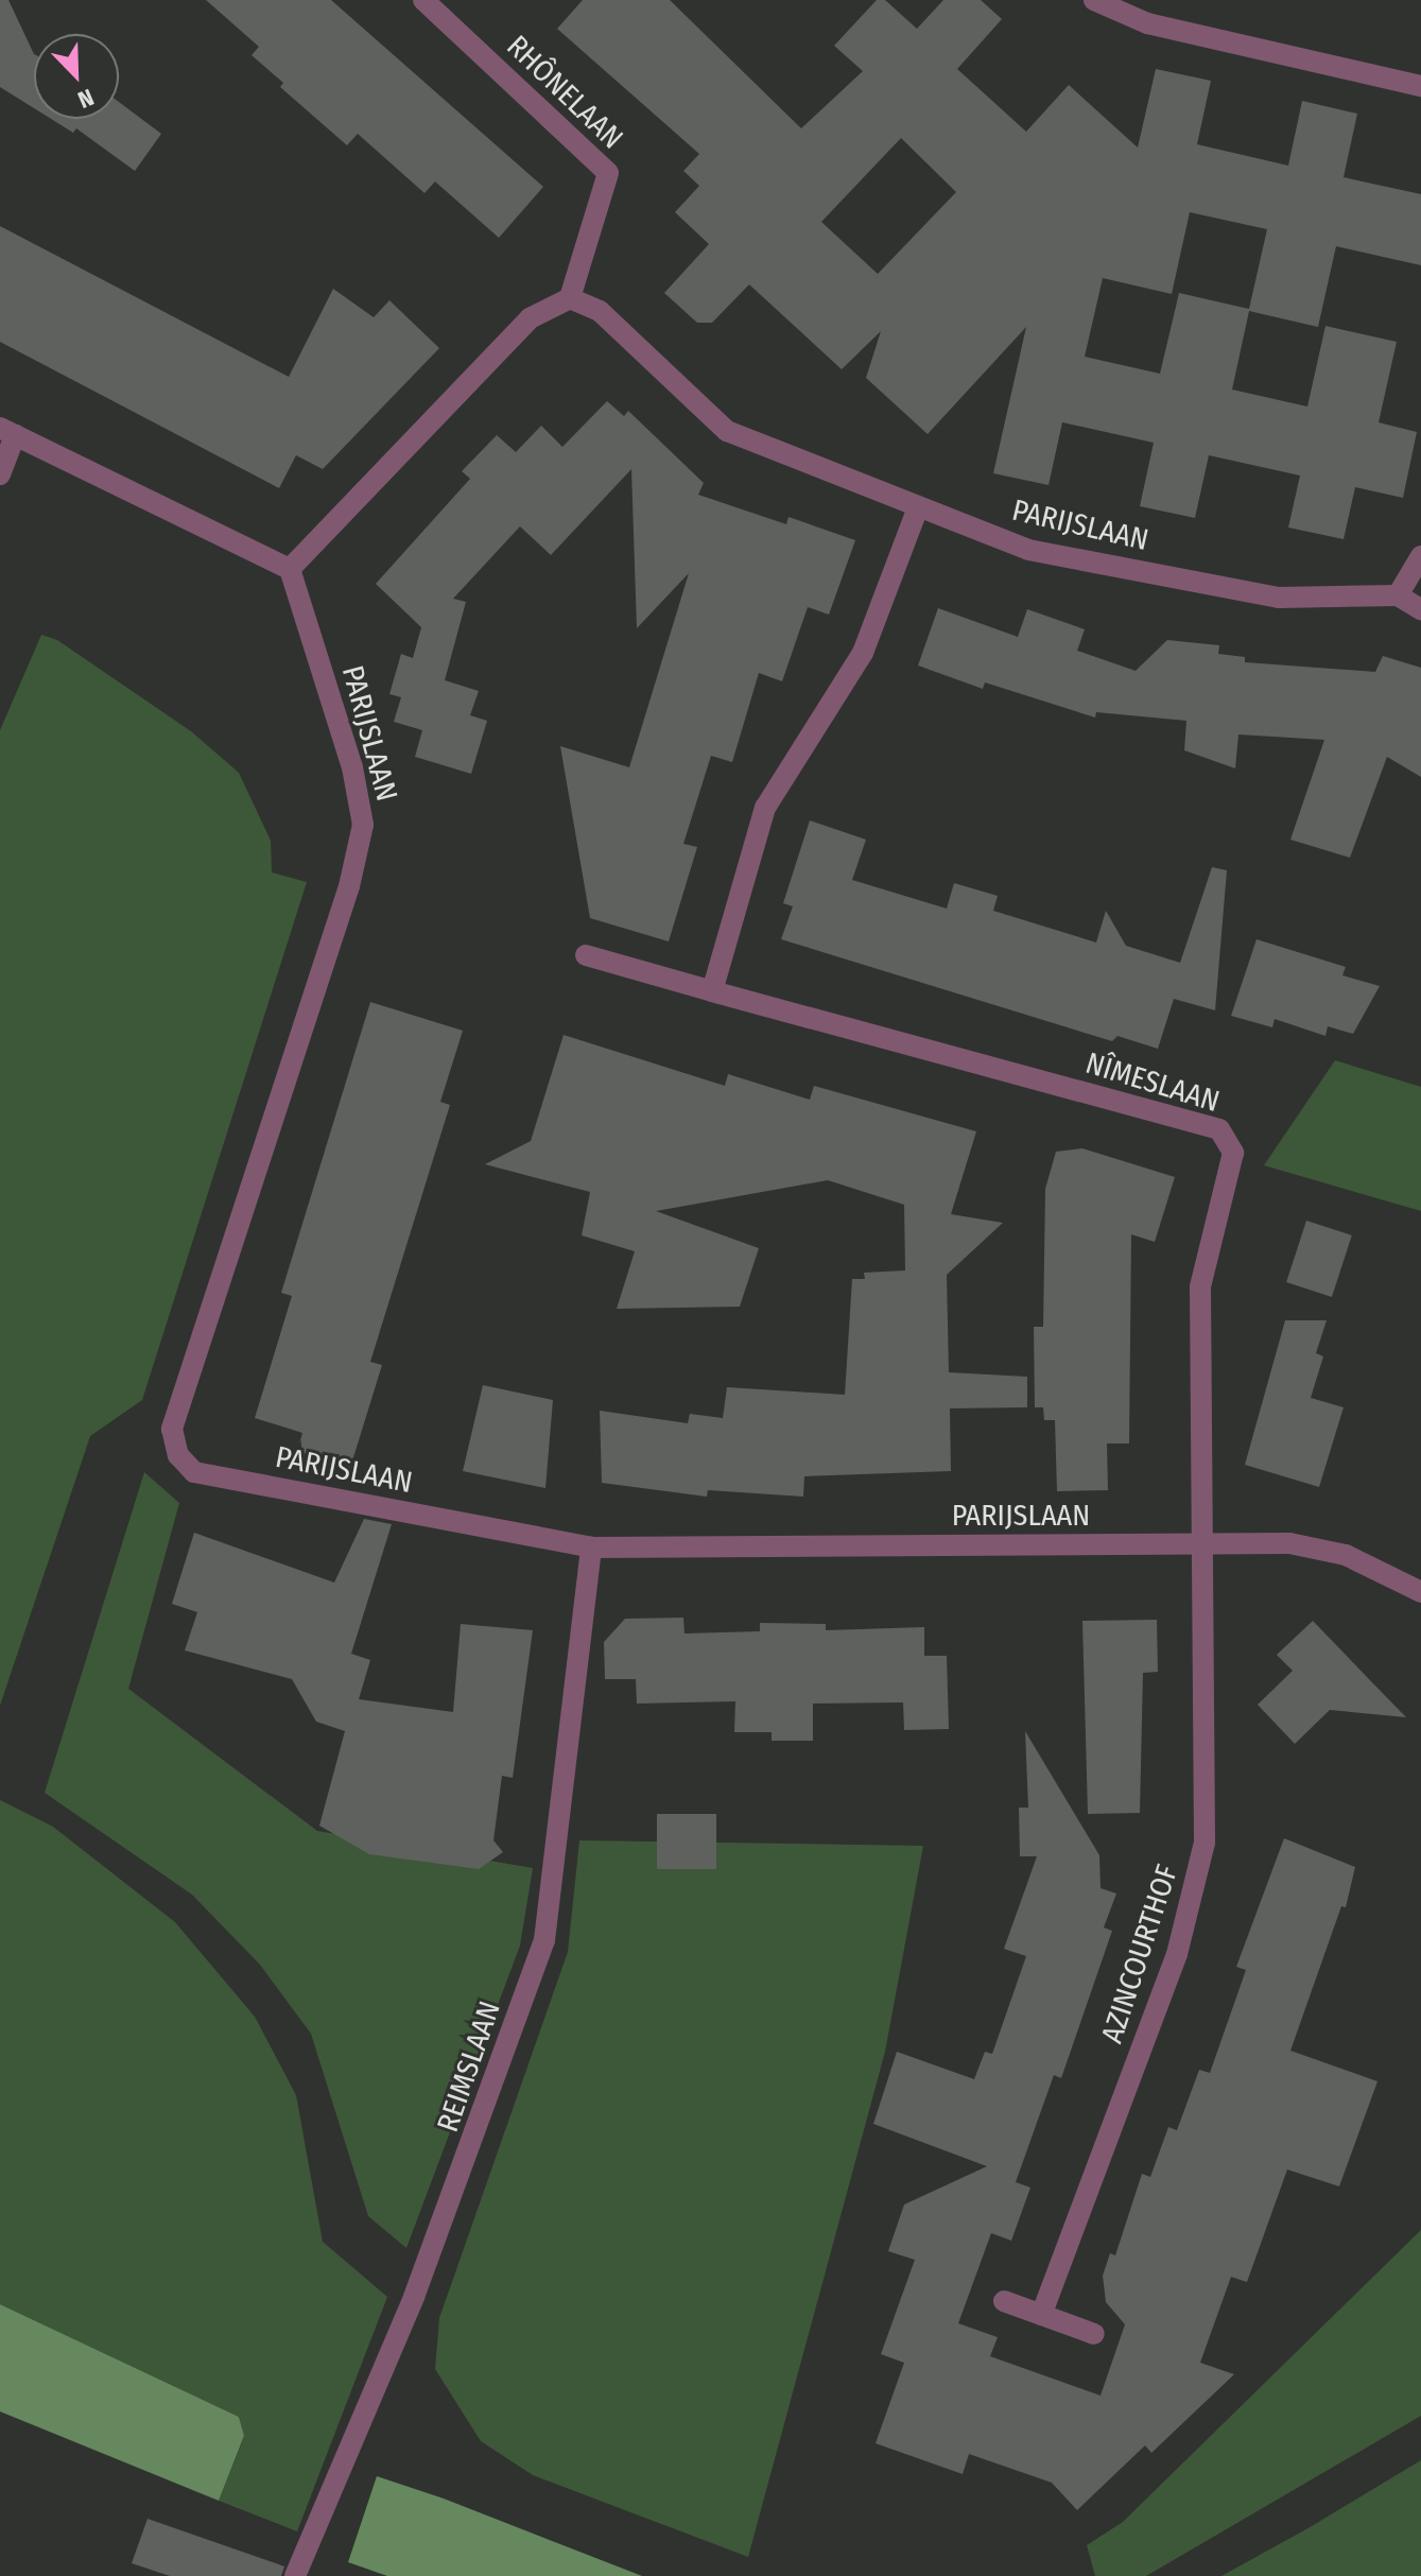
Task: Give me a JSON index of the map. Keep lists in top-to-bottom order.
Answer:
{
  "streets": {
    "street": [
      "RHÔNELAAN",
      "PARIJSLAAN",
      "NÎMESLAAN",
      "AZINCOURTHOF",
      "REIMSLAAN"
    ]
  },
  "crossings": [
    ["RHÔNELAAN", "PARIJSLAAN"],
    ["PARIJSLAAN", "NÎMESLAAN"],
    ["PARIJSLAAN", "AZINCOURTHOF"],
    ["PARIJSLAAN", "REIMSLAAN"],
    ["NÎMESLAAN", "AZINCOURTHOF"]
  ],
  "north": "bottom right"
}
